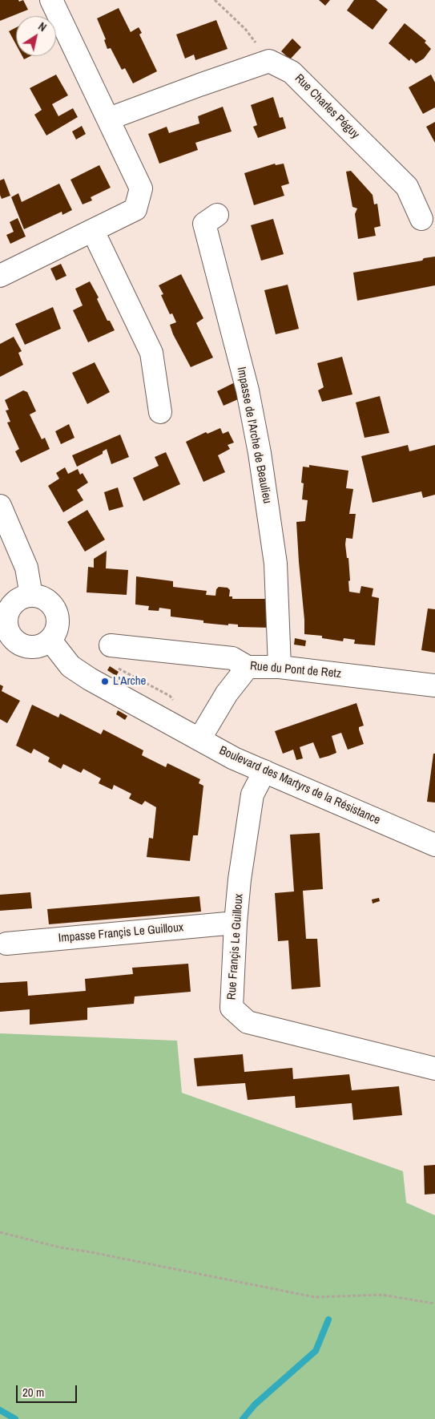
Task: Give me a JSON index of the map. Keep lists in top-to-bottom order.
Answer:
{
  "streets": {
    "street": [
      "Rue Charles Péguy",
      "Impasse de l'Arche de Beaulieu",
      "Rue du Pont de Retz",
      "Boulevard des Martyrs de la Résistance",
      "Impasse Françis Le Guilloux",
      "Rue Françis Le Guilloux"
    ]
  },
  "crossings": [
    ["Impasse de l'Arche de Beaulieu", "Rue du Pont de Retz"],
    ["Boulevard des Martyrs de la Résistance", "Rue Françis Le Guilloux"],
    ["Impasse Françis Le Guilloux", "Rue Françis Le Guilloux"]
  ],
  "places": ["L'Arche"],
  "scale_bar": "20 m",
  "north": "top right"
}
